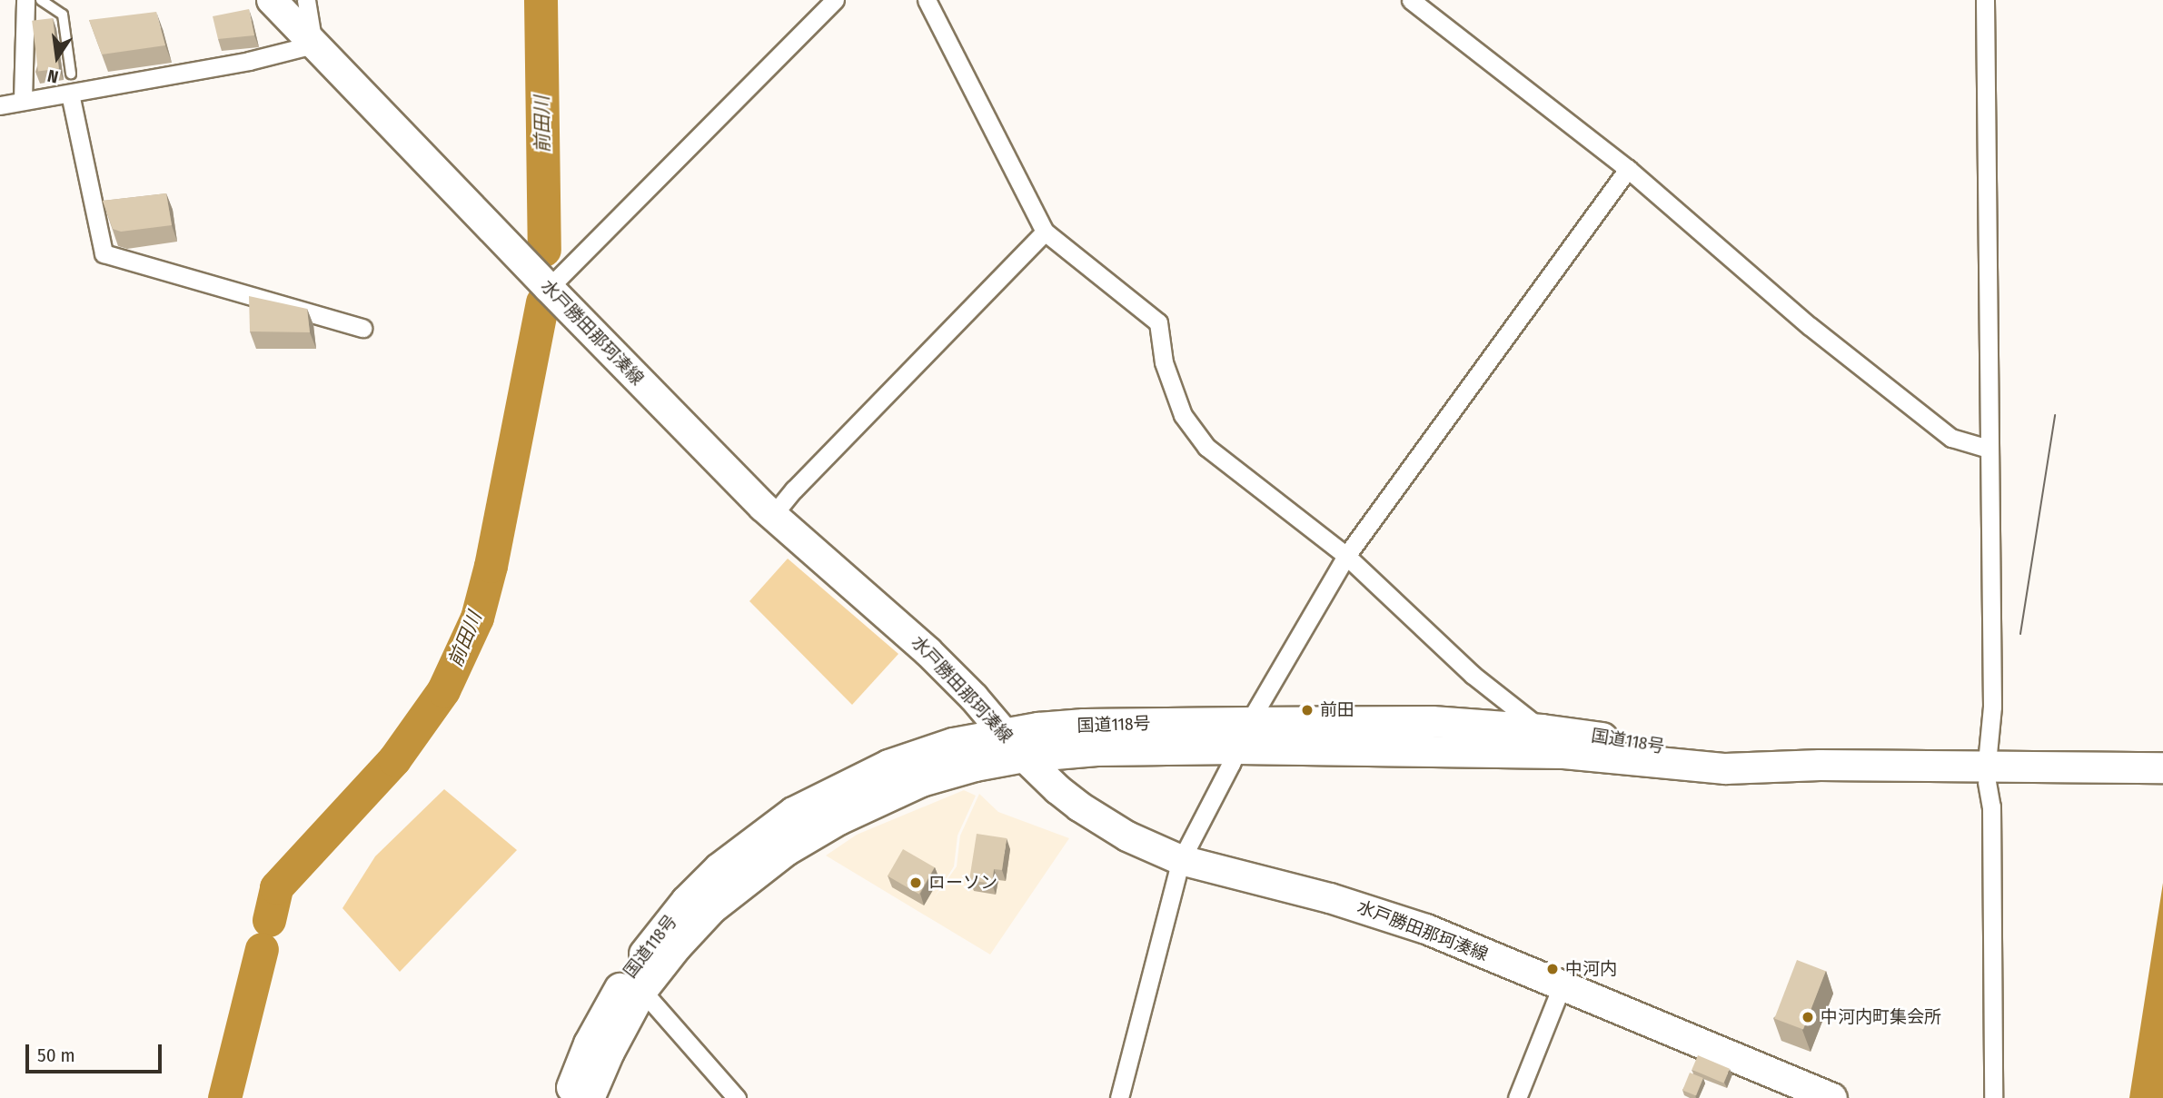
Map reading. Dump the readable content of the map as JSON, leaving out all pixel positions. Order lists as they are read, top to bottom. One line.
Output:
{"streets":{"highway":["国道118号"],"main road":["水戸勝田那珂湊線"]},"crossings":[["水戸勝田那珂湊線","国道118号"]],"water":["前田川"],"places":["前田","ローソン","中河内","中河内町集会所"],"scale_bar":"50 m","north":"bottom"}
